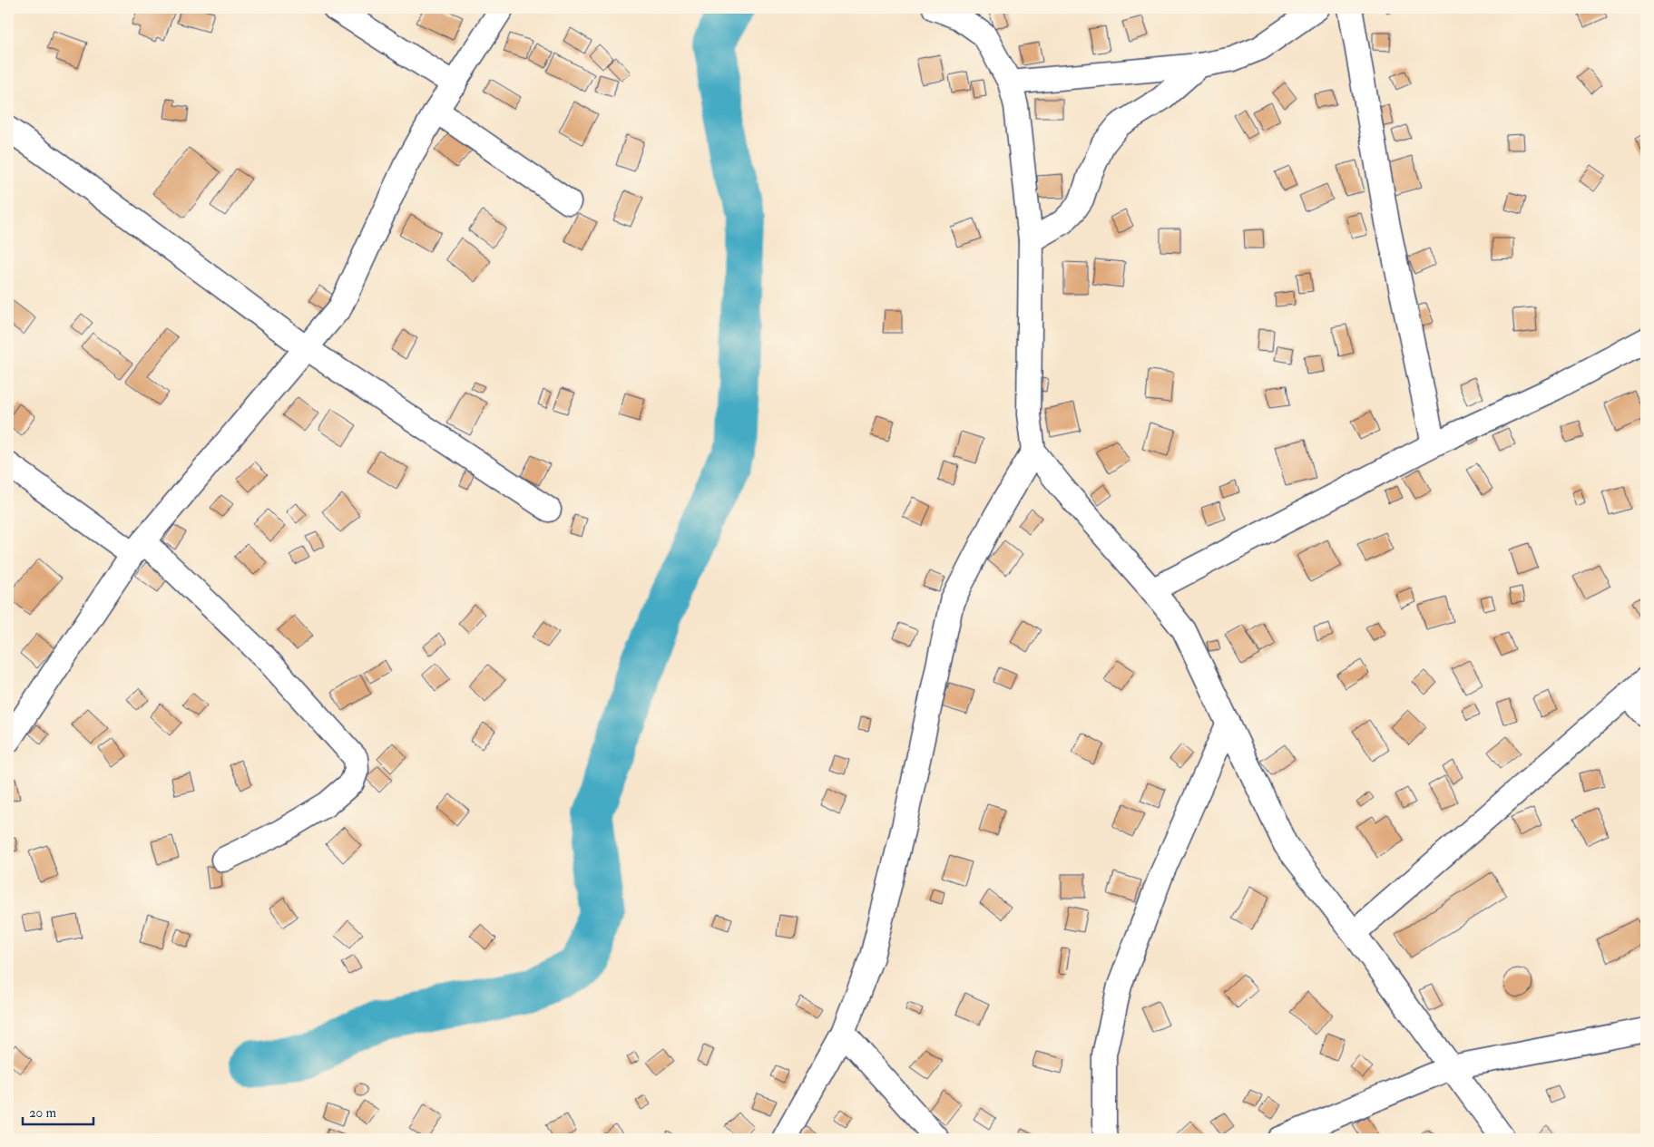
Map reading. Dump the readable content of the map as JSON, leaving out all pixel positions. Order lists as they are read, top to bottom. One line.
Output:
{"scale_bar":"20 m"}
